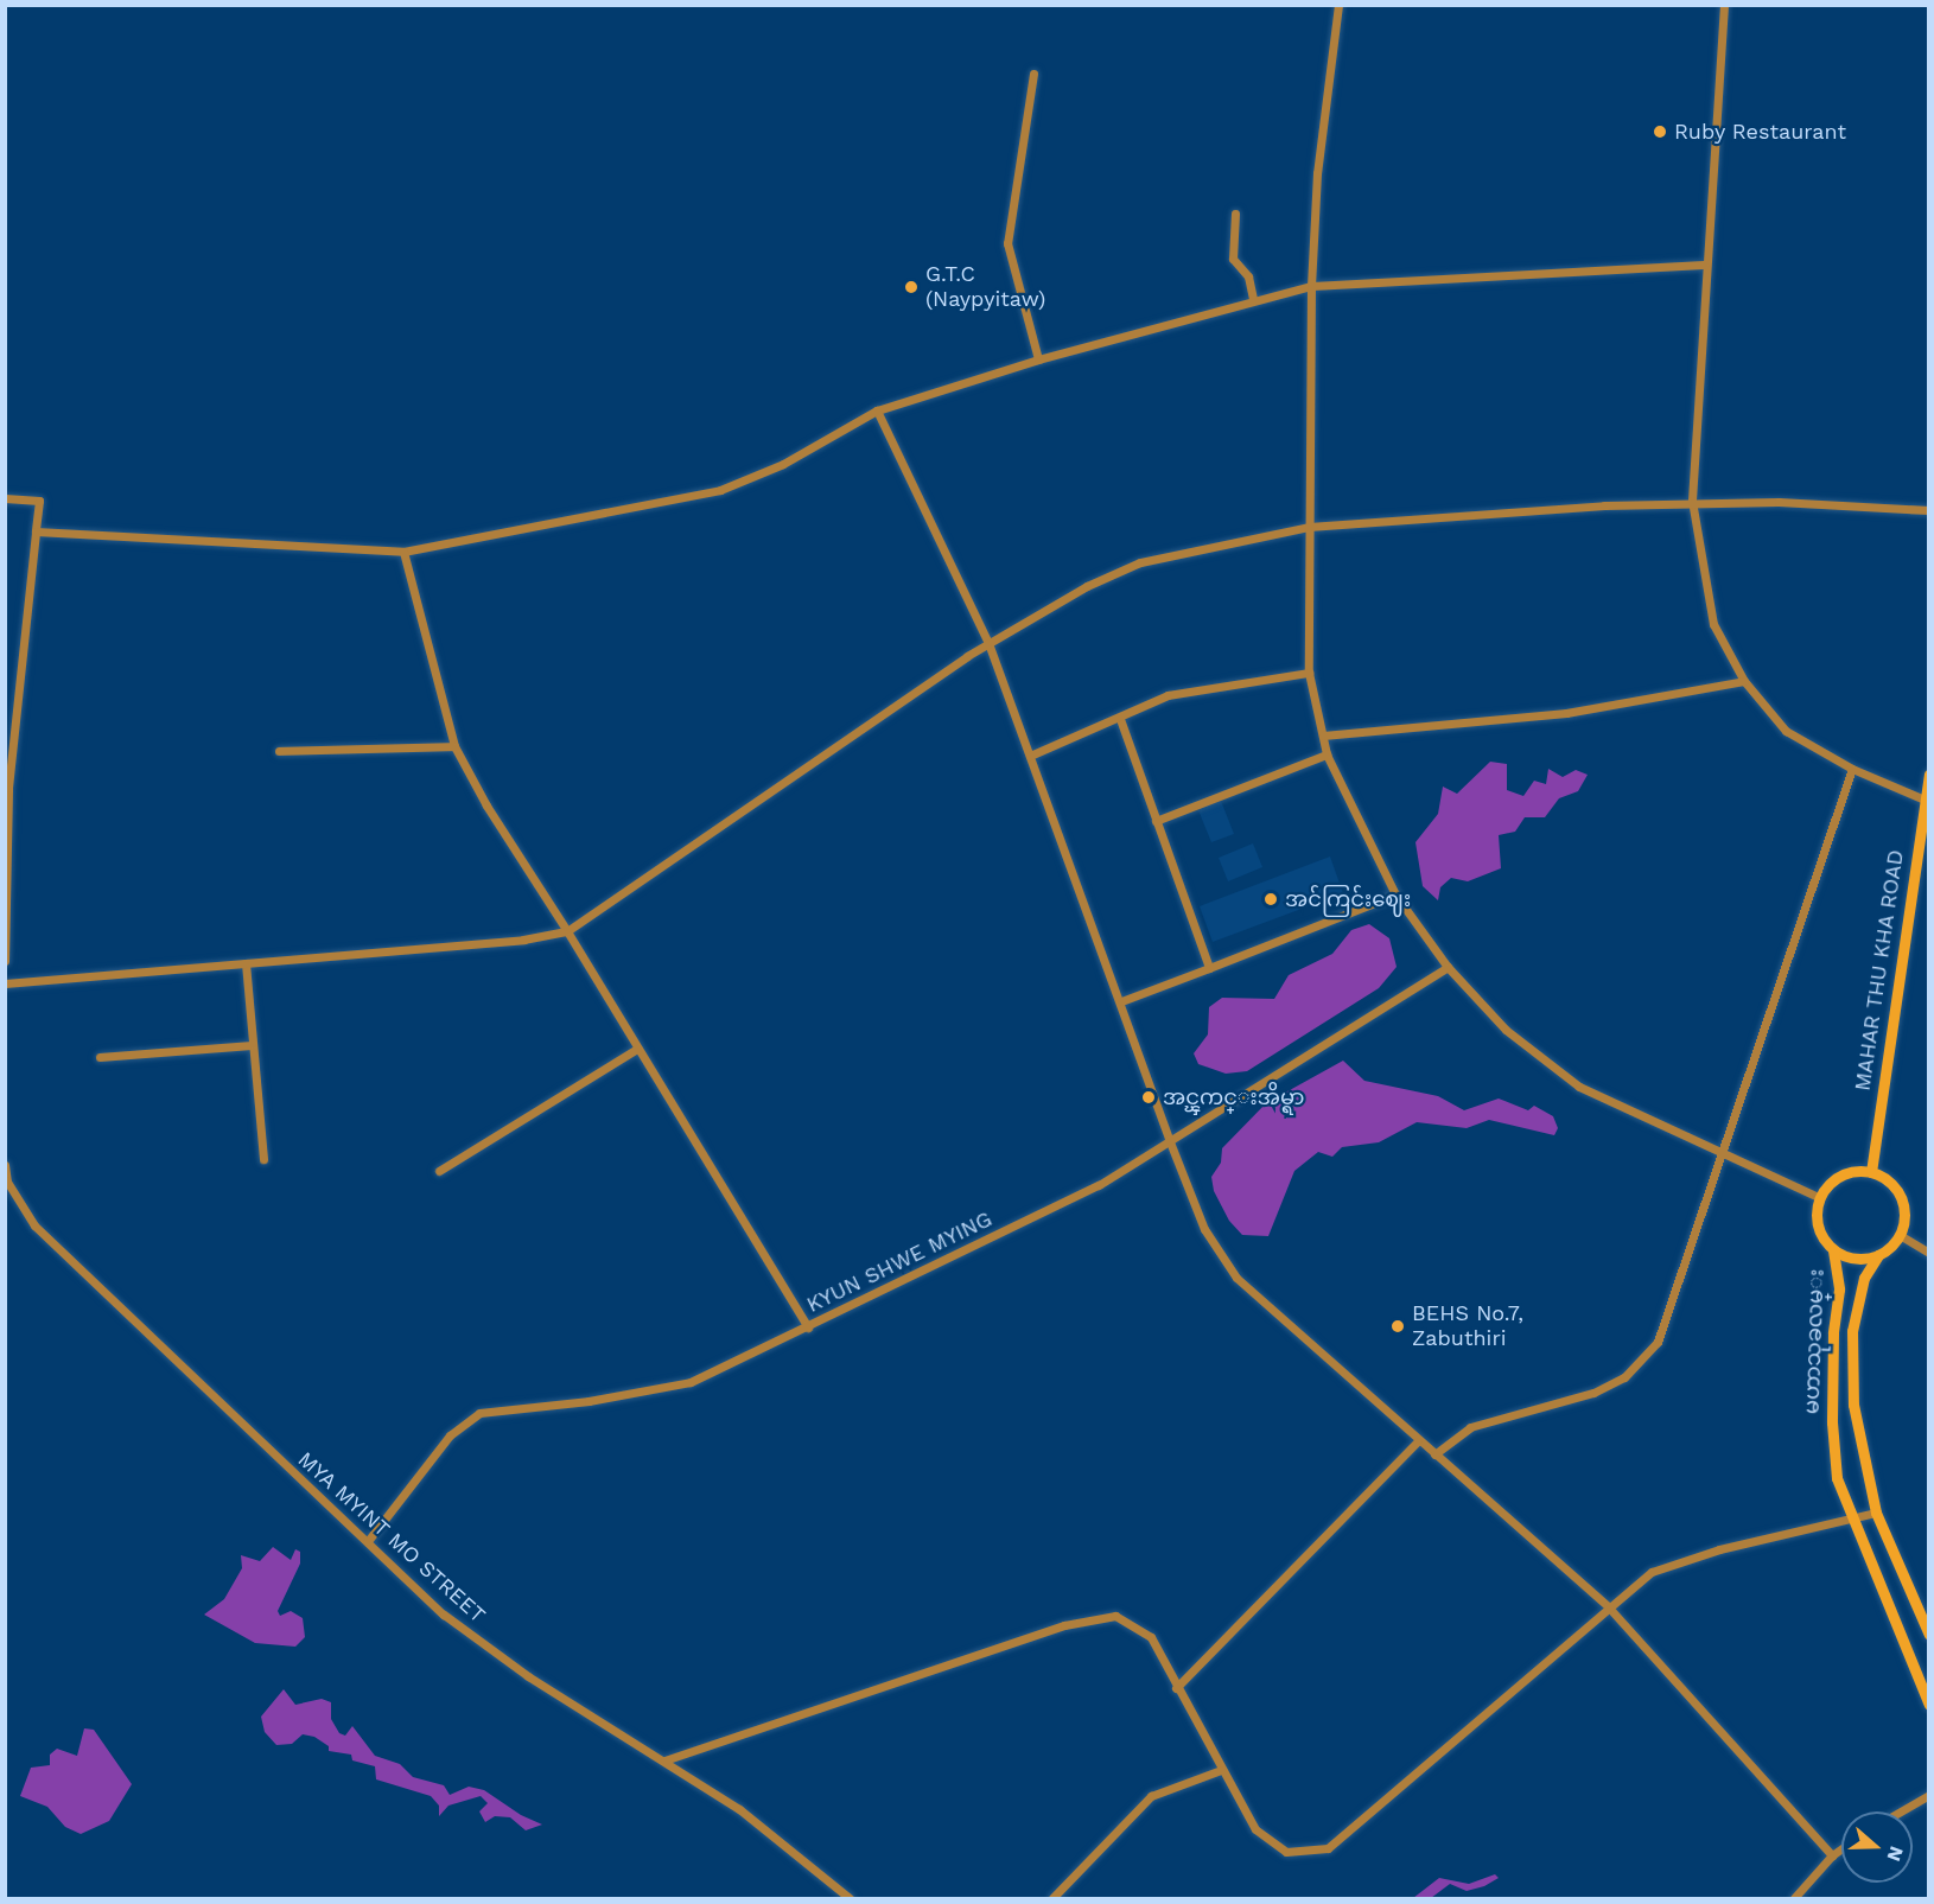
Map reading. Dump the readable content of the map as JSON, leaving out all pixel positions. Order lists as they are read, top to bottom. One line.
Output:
{"streets":{"main road":["MAHAR THU KHA ROAD","မဟာသုခလမ္း"],"street":["KYUN SHWE MYING","MYA MYINT MO STREET"]},"crossings":[["MAHAR THU KHA ROAD","မဟာသုခလမ္း"],["KYUN SHWE MYING","MYA MYINT MO STREET"]],"places":["Ruby Restaurant","G.T.C (Naypyitaw)","အင်ကြင်းဈေး","အင္ၾကင္းအိမ္ရာ","BEHS No.7, Zabuthiri"],"north":"right"}
